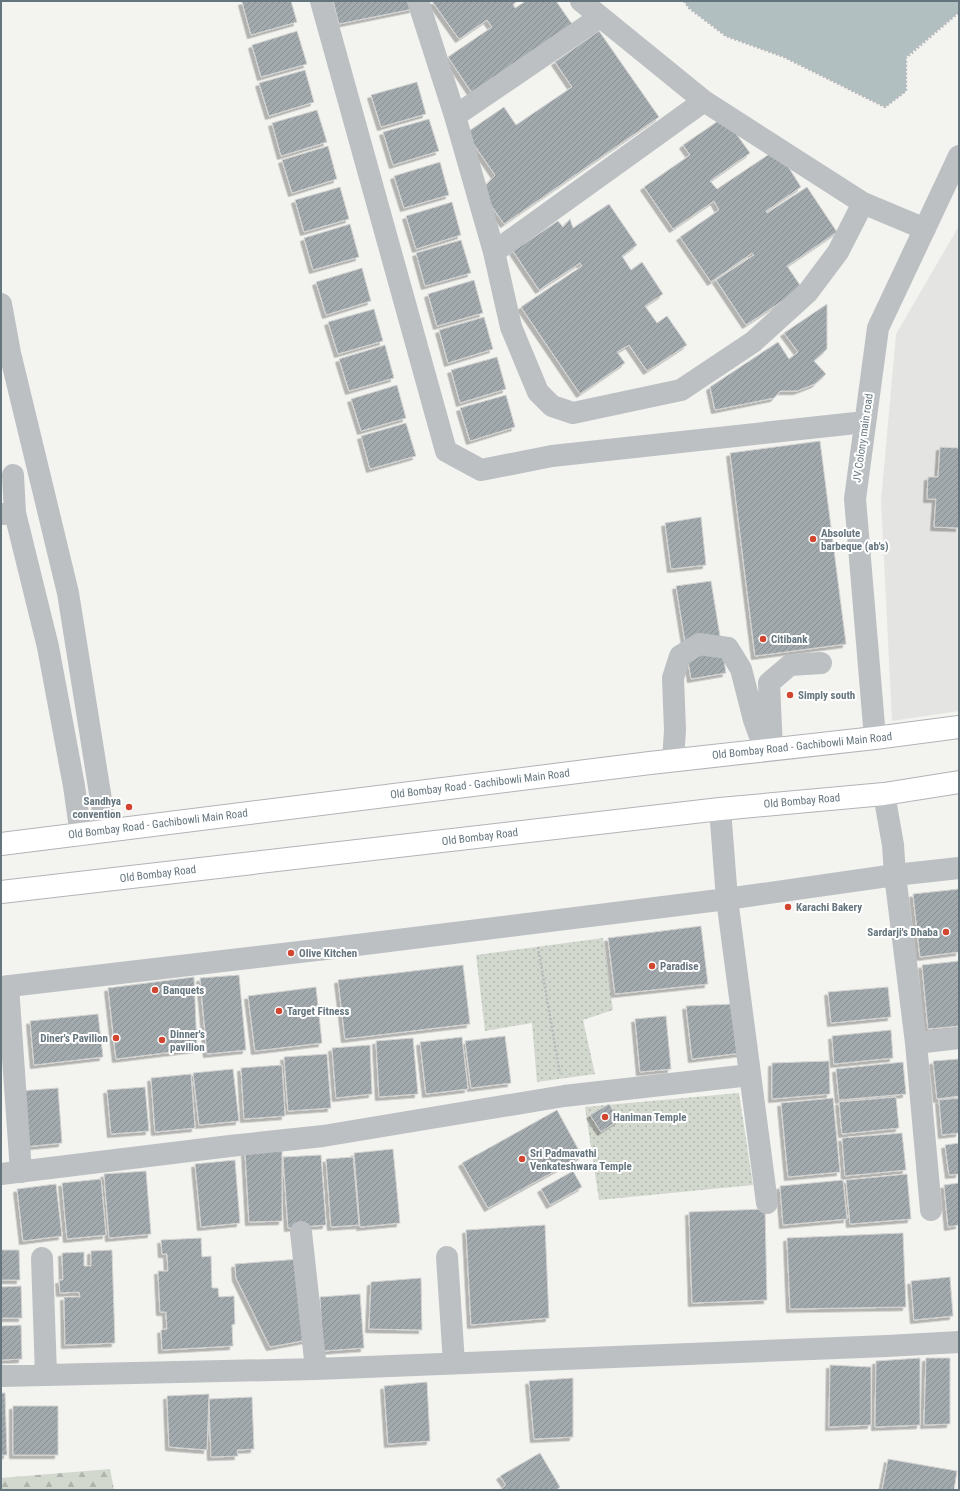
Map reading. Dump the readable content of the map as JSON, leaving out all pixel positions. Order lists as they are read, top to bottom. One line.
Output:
{"streets":{"main road":["Old Bombay Road - Gachibowli Main Road","Old Bombay Road"],"street":["JV Colony main road"]},"crossings":[["JV Colony main road","Old Bombay Road - Gachibowli Main Road"]],"places":["Absolute barbeque (ab's)","Citibank","Simply south","Sandhya convention","Karachi Bakery","Sardarji's Dhaba","Olive Kitchen","Paradise","Banquets","Target Fitness","Diner's Pavilion","Dinner's pavilion","Haniman Temple","Sri Padmavathi Venkateshwara Temple"]}
